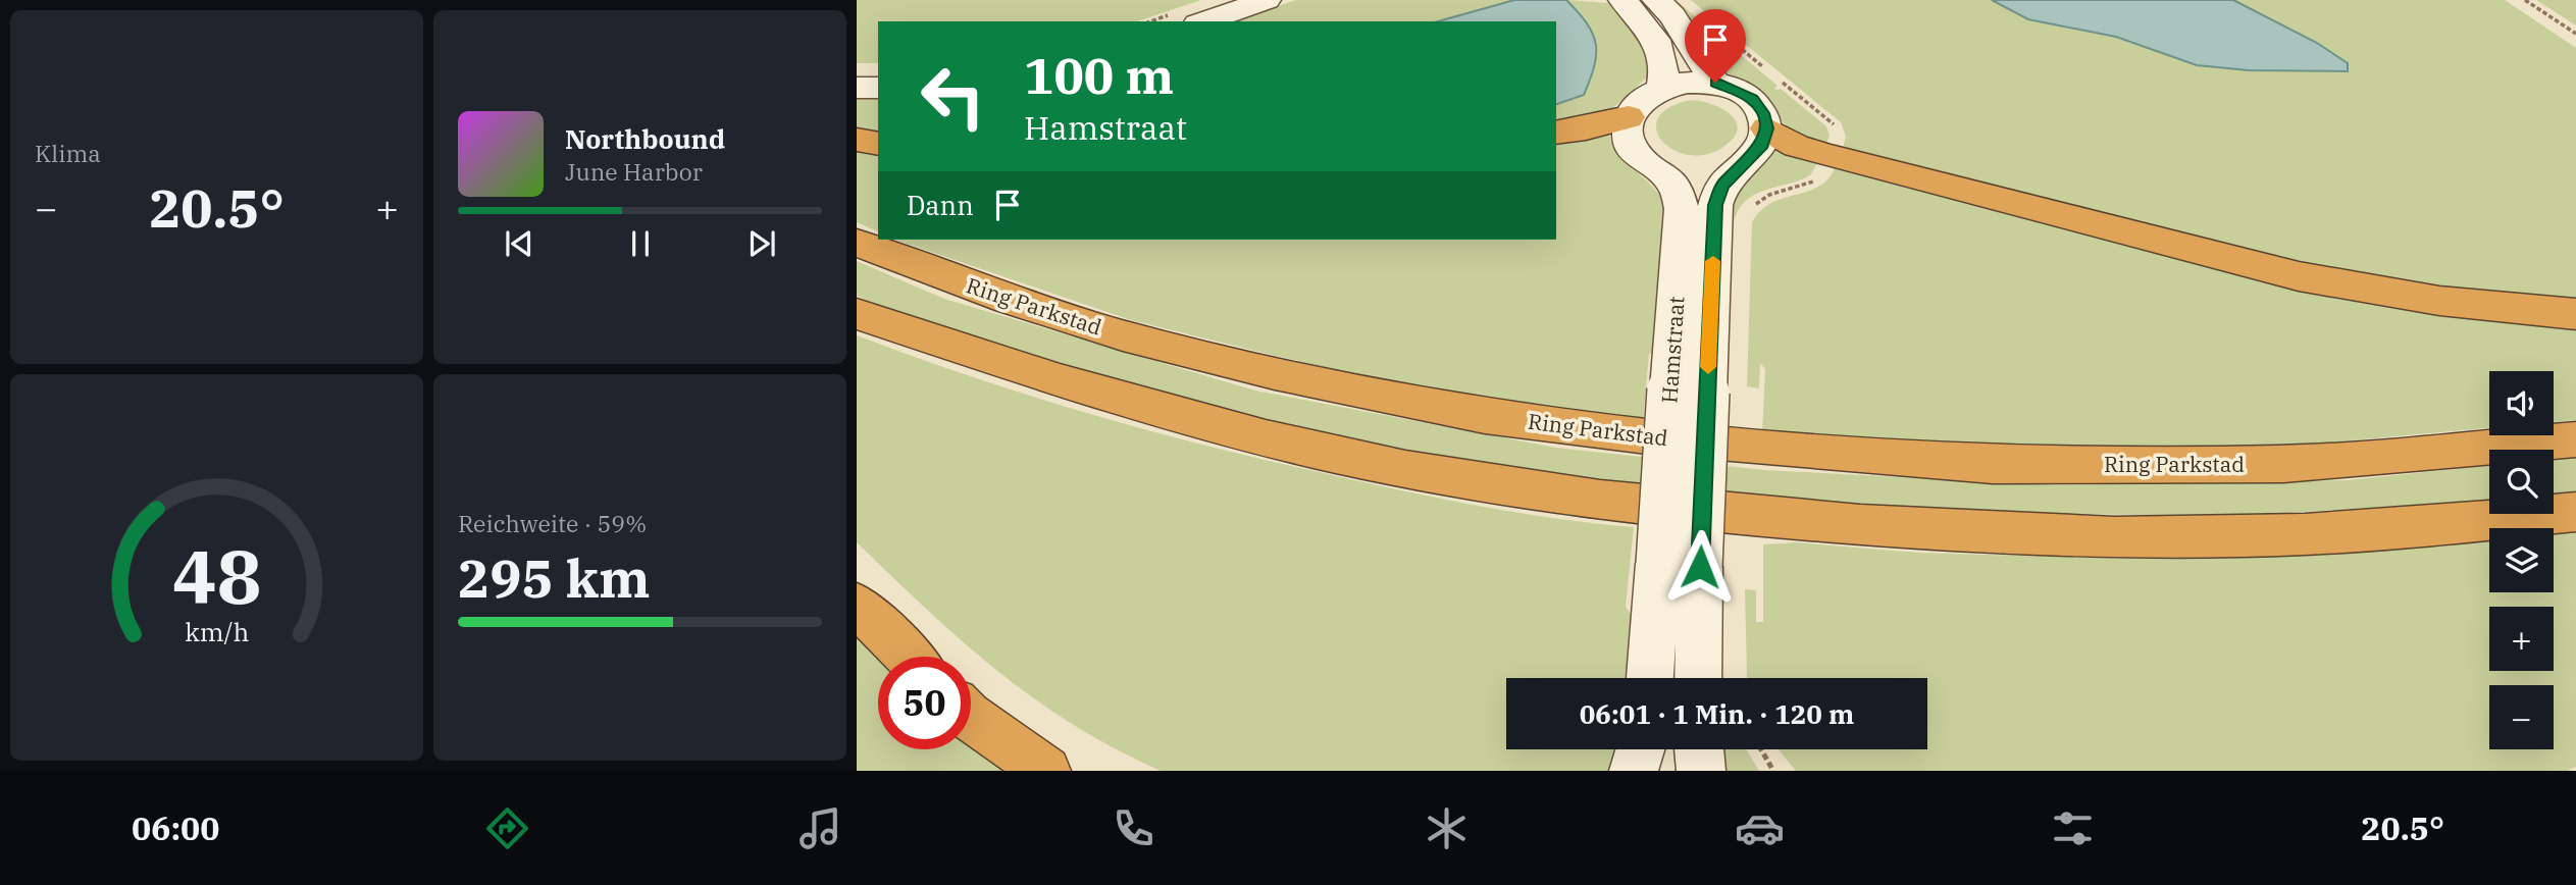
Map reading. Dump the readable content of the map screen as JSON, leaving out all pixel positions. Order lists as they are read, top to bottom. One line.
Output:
{"streets":{"highway":["Ring Parkstad"],"main road":["Hamstraat"]},"page":{"tile":["Klima",["Reichweite · 59%","295 km"]],"turn":["100 m","Hamstraat"],"song":["Northbound","June Harbor"],"then":"Dann","heat":["−","20.5°","+"],"map_buttons":["+","−"],"limit":"50","trip":"06:01 · 1 Min. · 120 m","tabs":["06:00","20.5°"],"gauge":["48","km/h"]}}
